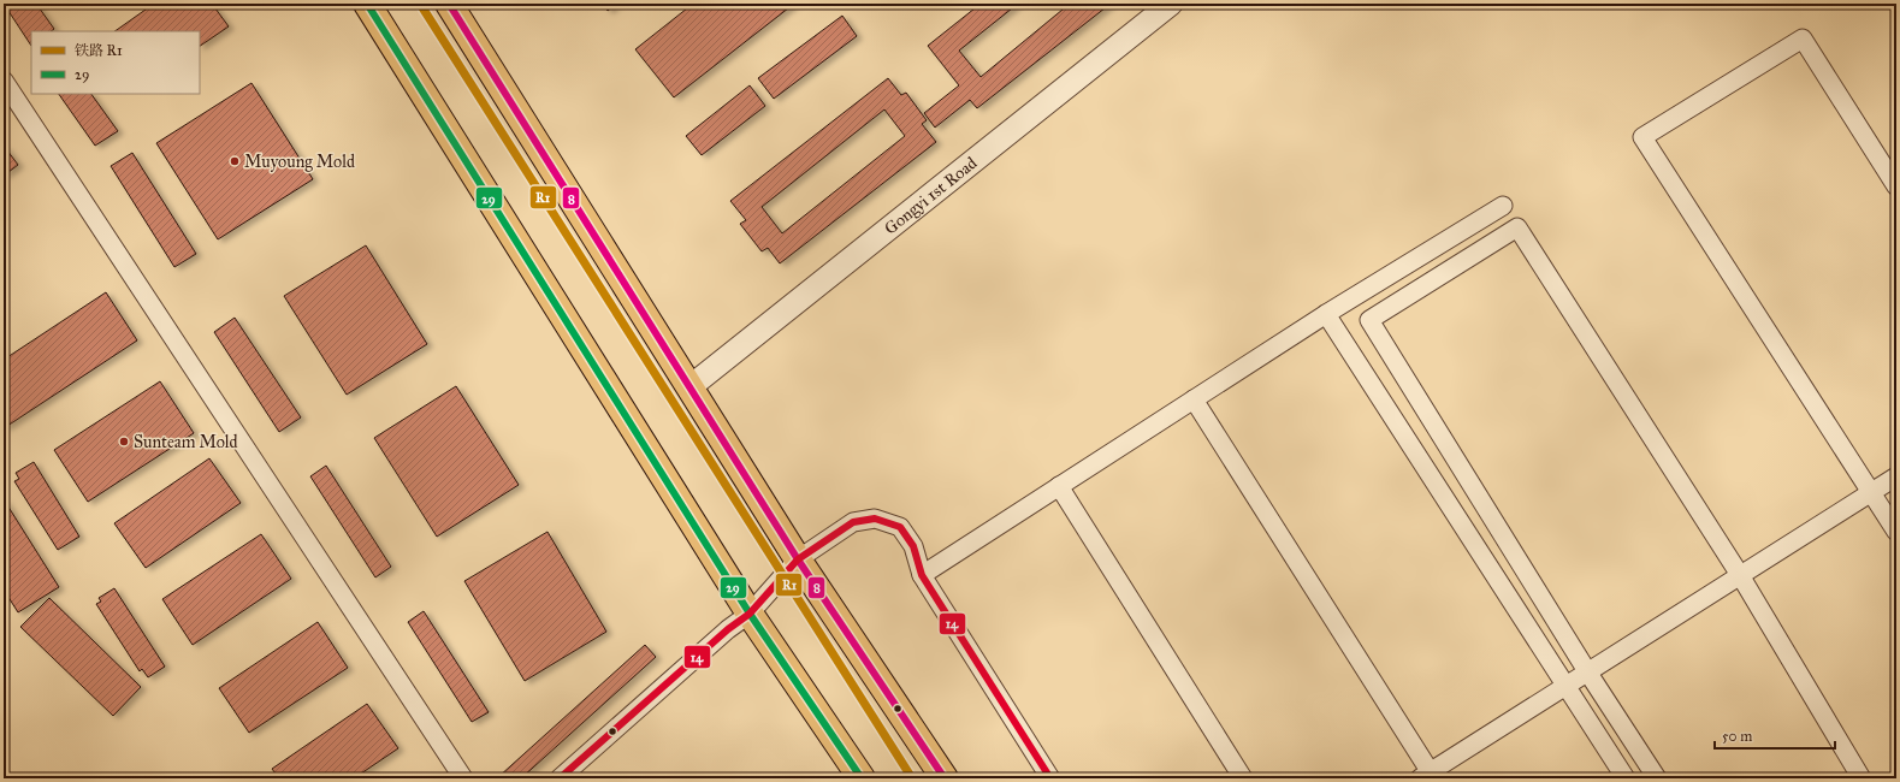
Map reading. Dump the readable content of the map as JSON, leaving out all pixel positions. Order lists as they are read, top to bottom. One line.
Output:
{"streets":{"street":["Gongyi 1st Road"]},"places":["Muyoung Mold","Sunteam Mold"],"lines":["rail line R1","transit line 29","transit line 8","transit line 14"],"legend":["铁路 R1","29"],"scale_bar":"50 m"}
